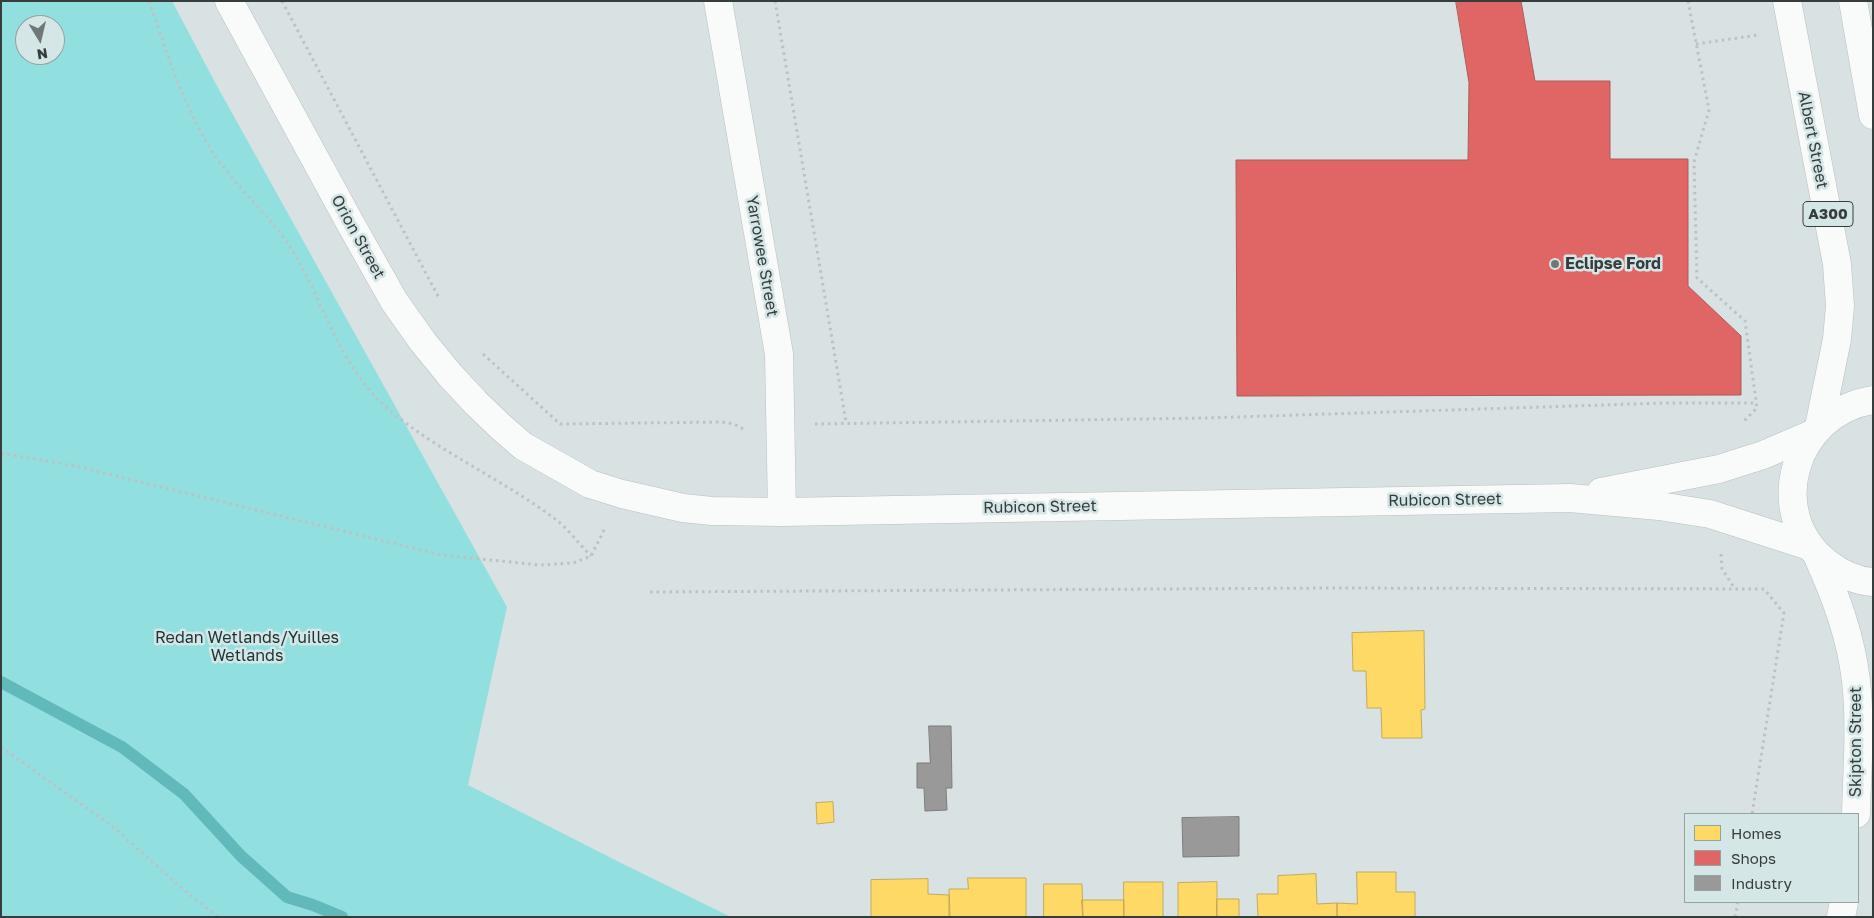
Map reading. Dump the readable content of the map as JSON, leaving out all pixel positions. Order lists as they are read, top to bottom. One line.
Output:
{"streets":{"main road":["Albert Street","A300","Orion Street","Yarrowee Street","Rubicon Street","Skipton Street"]},"crossings":[["Albert Street","A300"],["Albert Street","Rubicon Street"],["A300","Rubicon Street"],["A300","Skipton Street"],["Orion Street","Rubicon Street"],["Yarrowee Street","Rubicon Street"],["Rubicon Street","Skipton Street"]],"parks":["Redan Wetlands/Yuilles Wetlands"],"places":["Eclipse Ford"],"legend":["Homes","Shops","Industry"],"north":"bottom"}
